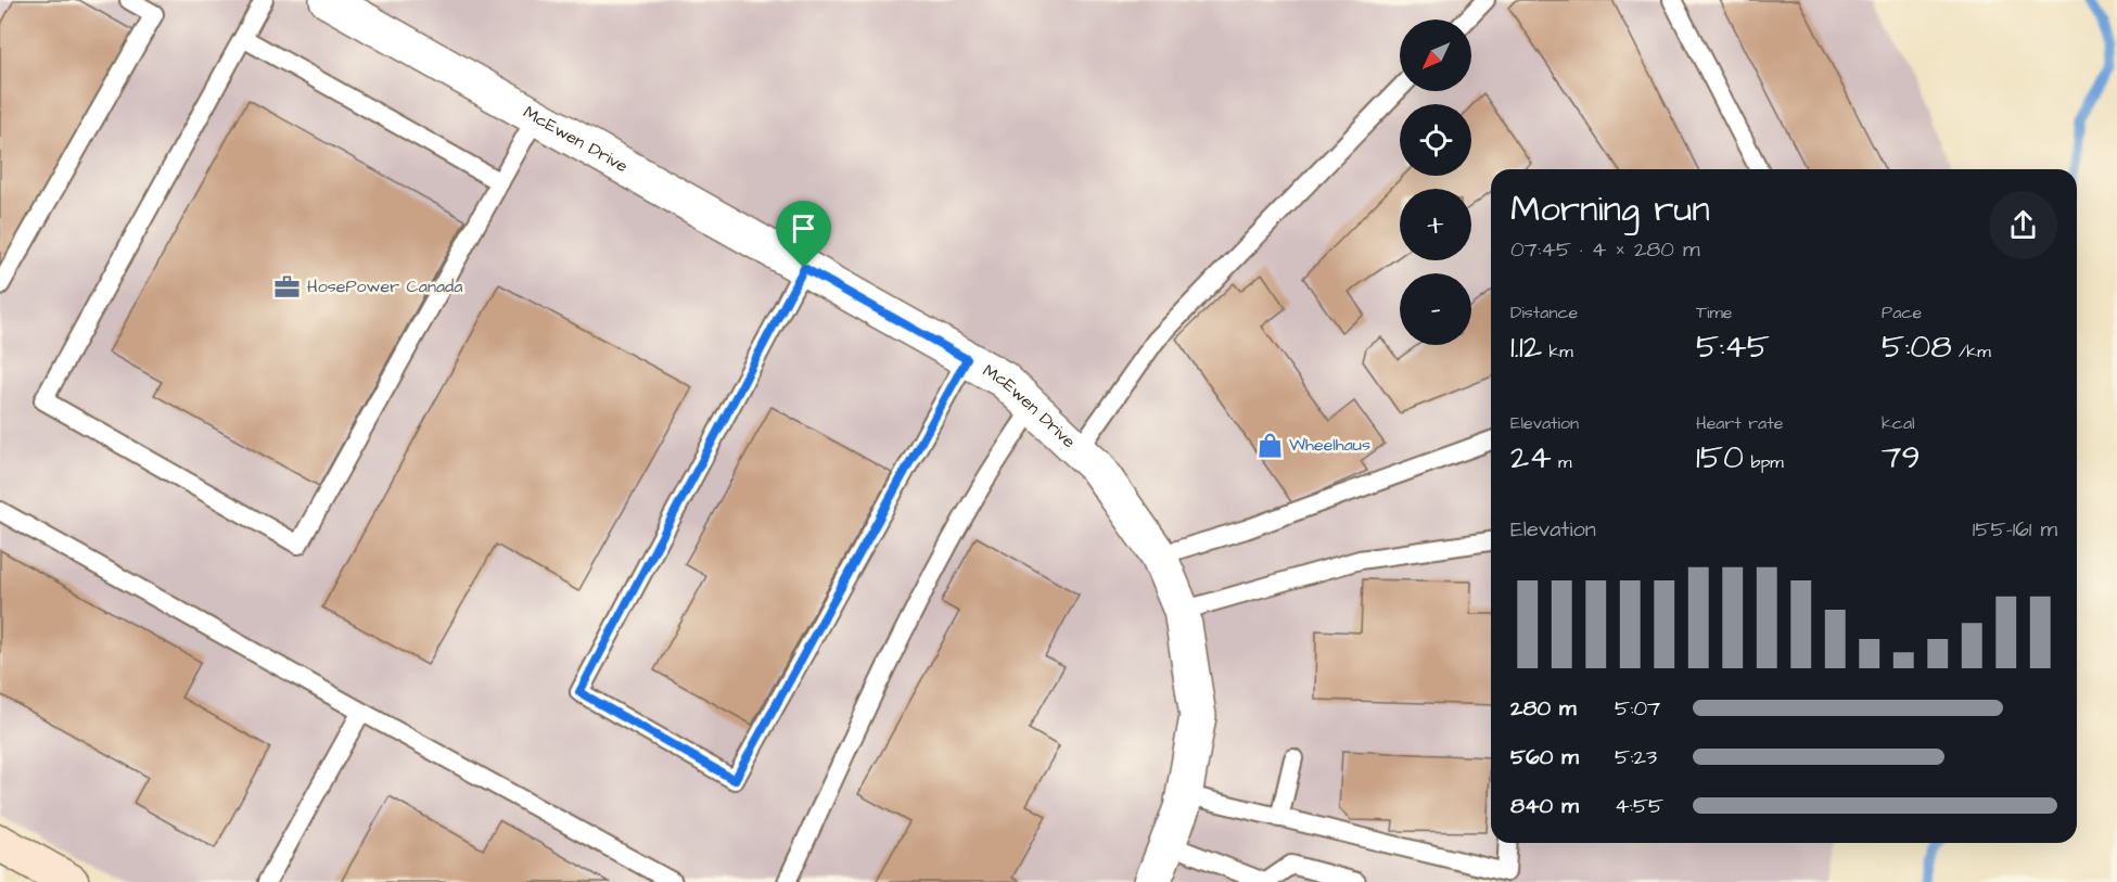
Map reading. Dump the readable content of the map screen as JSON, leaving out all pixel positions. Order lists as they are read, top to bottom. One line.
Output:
{"streets":{"street":["McEwen Drive"]},"places":{"office":["HosePower Canada"],"shop":["Wheelhaus"]},"north":"bottom left","page":{"map_buttons":["+","−"],"heading":["Morning run","07:45 · 4 × 280 m"],"stats":[["Distance","1.12 km"],["Time","5:45"],["Pace","5:08 /km"],["Elevation","24 m"],["Heart rate","150 bpm"],["kcal","79"]],"chart":["Elevation","155–161 m"],"list":[{"name":"280 m","note":"5:07"},{"name":"560 m","note":"5:23"},{"name":"840 m","note":"4:55"}]}}
